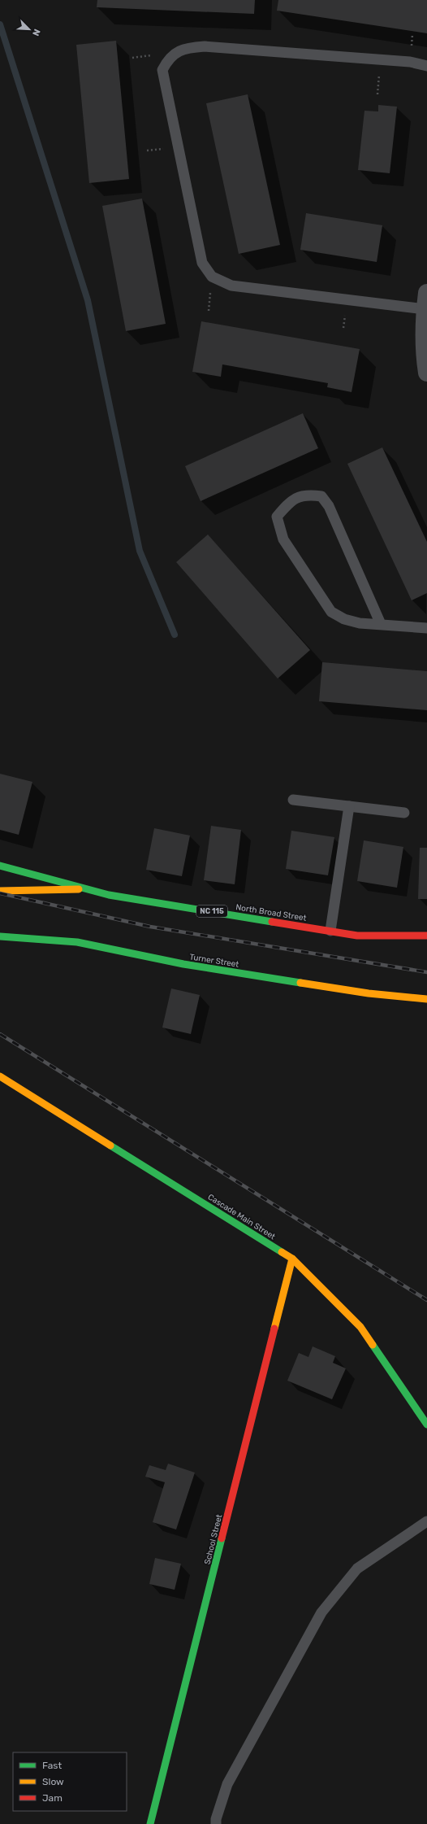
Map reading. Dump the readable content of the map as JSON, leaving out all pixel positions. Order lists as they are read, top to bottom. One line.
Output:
{"streets":{"street":["NC 115","North Broad Street","Turner Street","Cascade Main Street","School Street"]},"crossings":[["Cascade Main Street","School Street"]],"legend":["Fast","Slow","Jam"],"north":"bottom right"}
